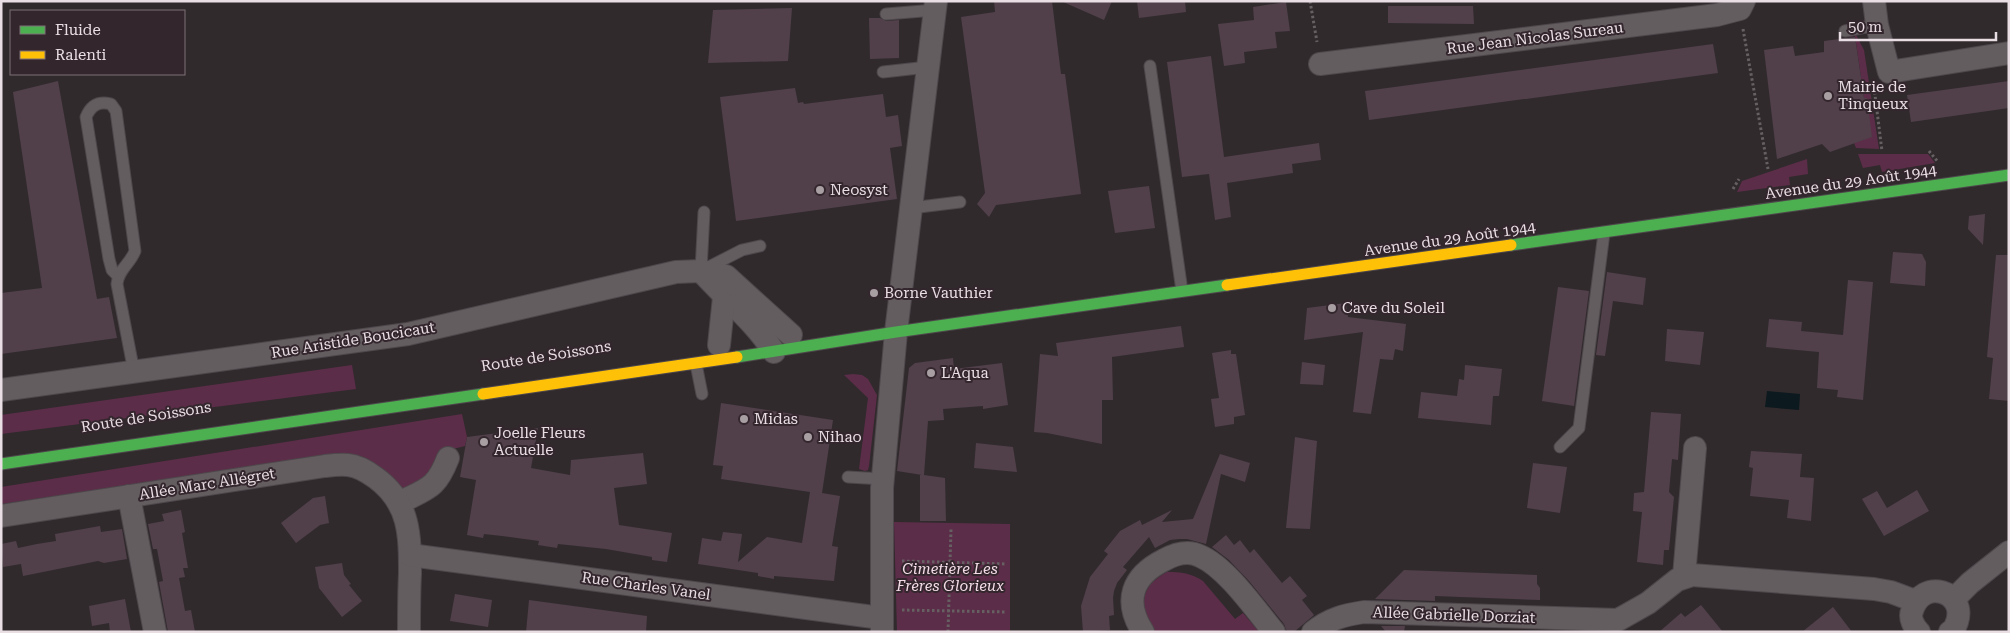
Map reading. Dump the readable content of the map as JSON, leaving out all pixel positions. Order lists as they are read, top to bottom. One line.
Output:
{"streets":{"main road":["Avenue du 29 Août 1944","Route de Soissons"],"street":["Rue Jean Nicolas Sureau","Rue Aristide Boucicaut","Allée Marc Allégret","Rue Charles Vanel","Allée Gabrielle Dorziat"]},"crossings":[["Avenue du 29 Août 1944","Route de Soissons"],["Rue Aristide Boucicaut","Route de Soissons"],["Allée Marc Allégret","Rue Charles Vanel"]],"parks":["Cimetière Les Frères Glorieux"],"places":["Mairie de Tinqueux","Neosyst","Borne Vauthier","Cave du Soleil","L'Aqua","Midas","Nihao","Joelle Fleurs Actuelle"],"legend":["Fluide","Ralenti"],"scale_bar":"50 m"}
